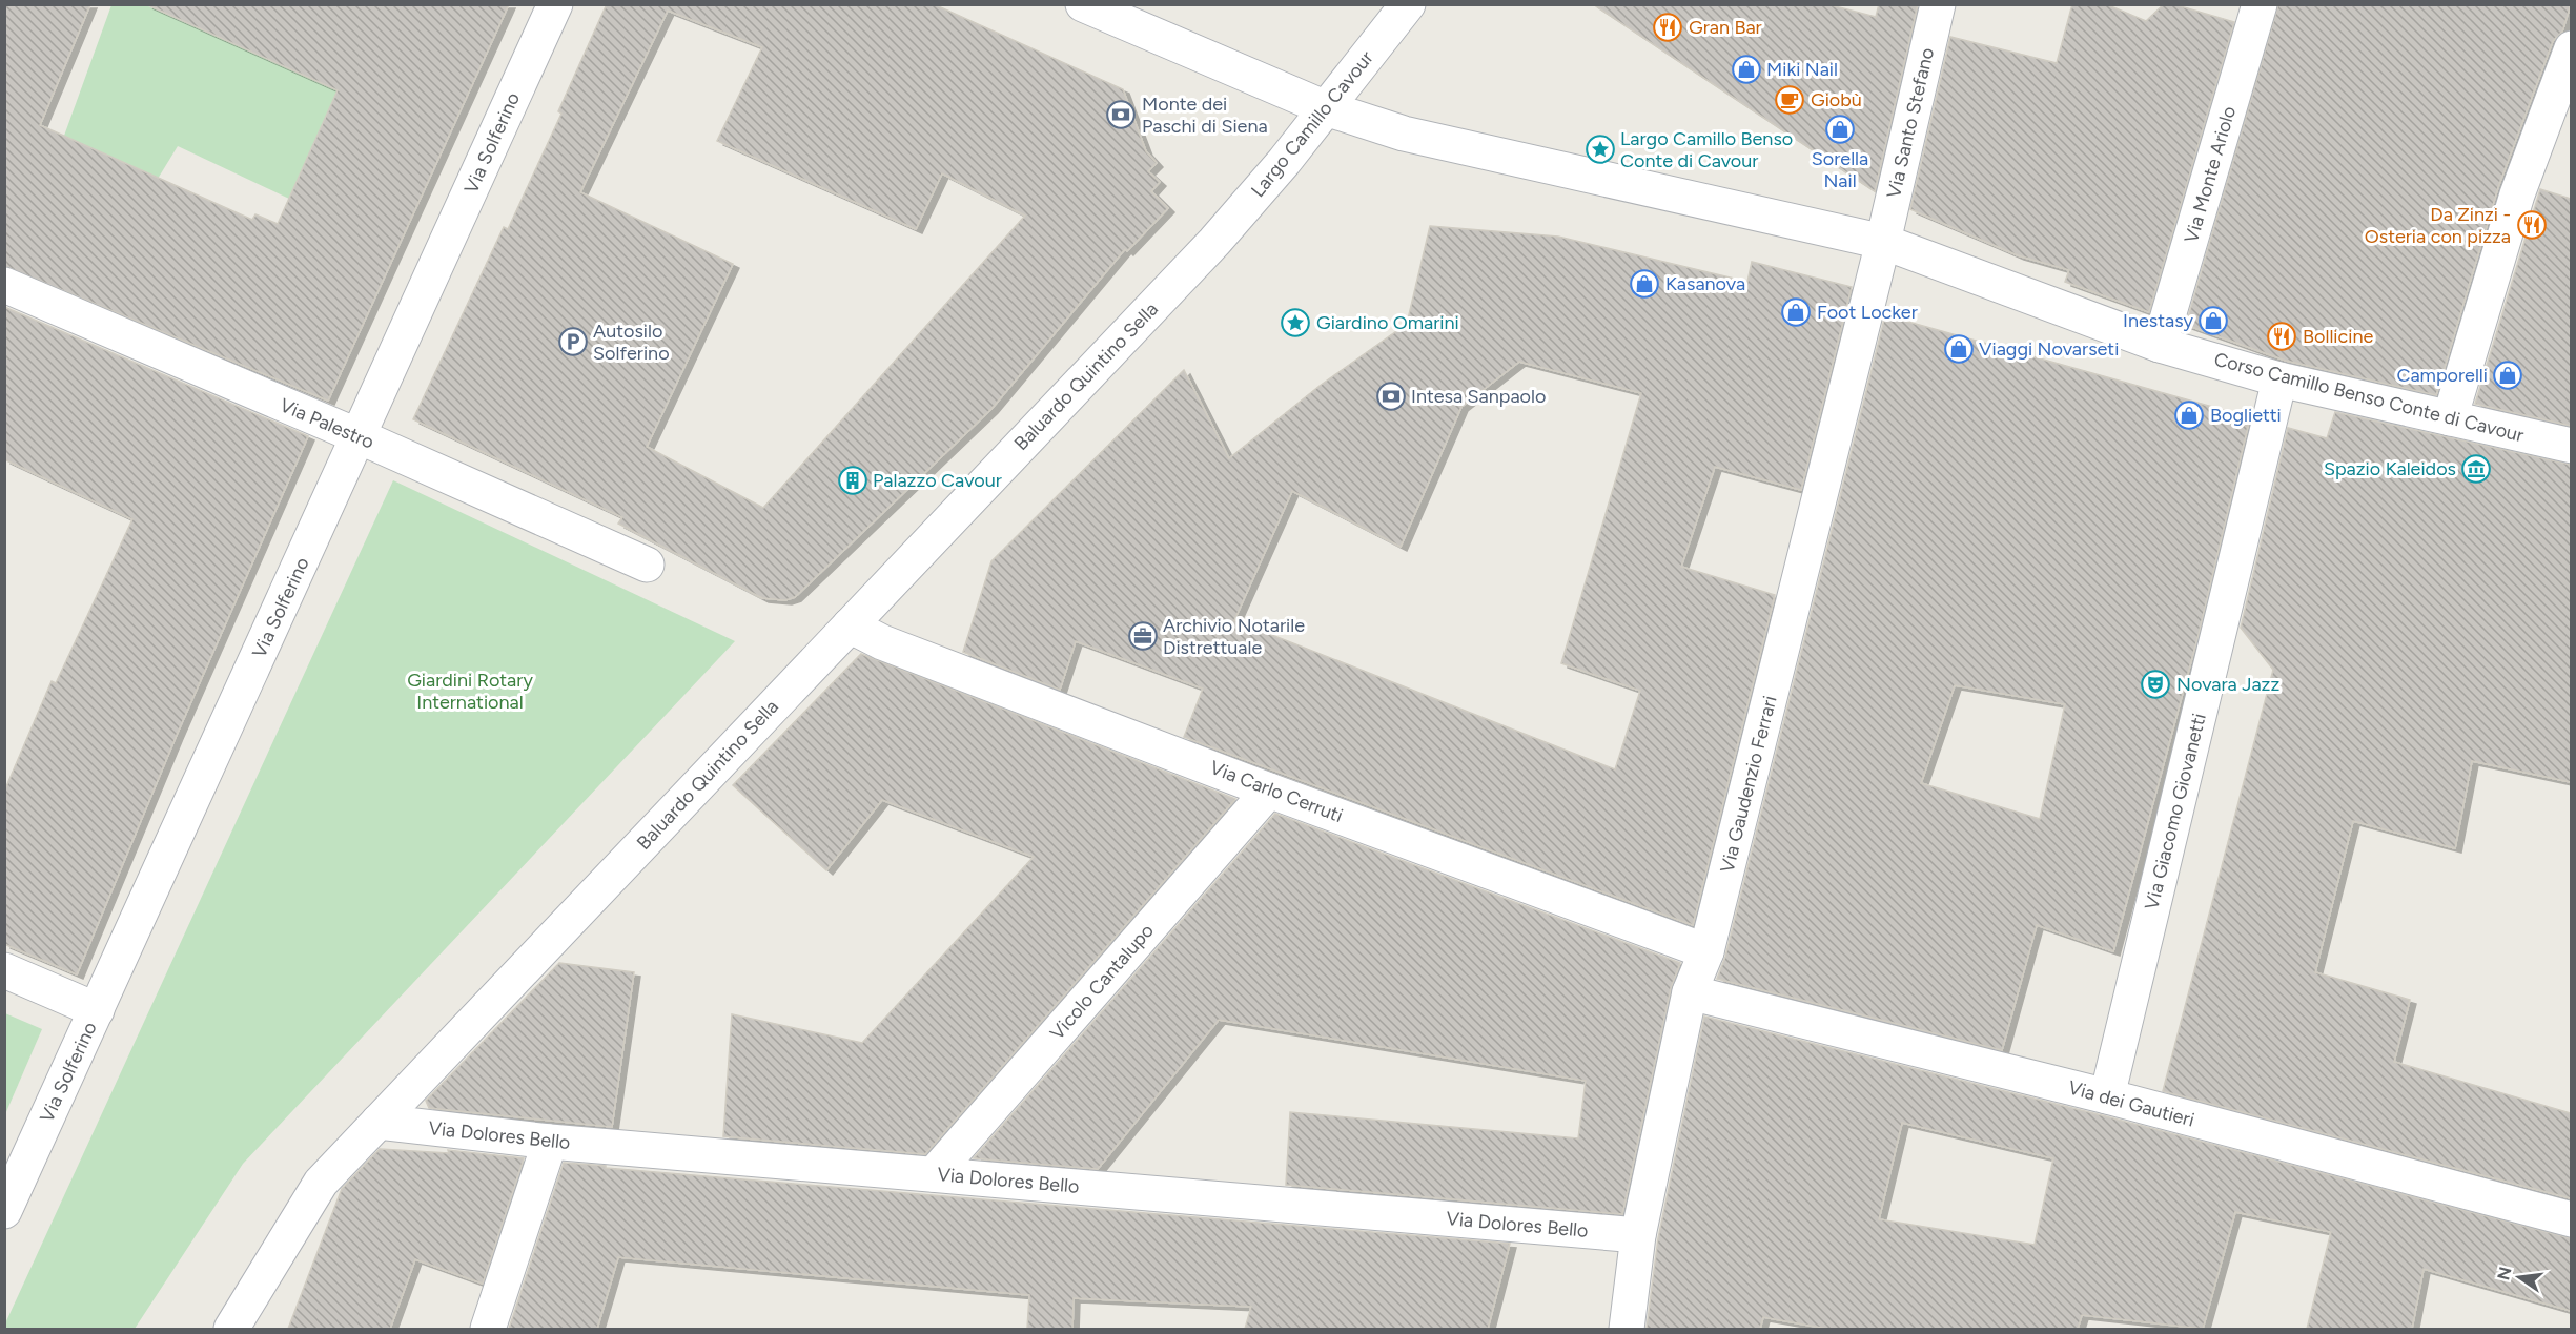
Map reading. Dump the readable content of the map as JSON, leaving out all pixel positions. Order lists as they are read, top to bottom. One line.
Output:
{"streets":{"street":["Via Santo Stefano","Largo Camillo Cavour","Via Solferino","Via Monte Ariolo","Baluardo Quintino Sella","Corso Camillo Benso Conte di Cavour","Via Palestro","Via Gaudenzio Ferrari","Via Carlo Cerruti","Via Giacomo Giovanetti","Vicolo Cantalupo","Via dei Gautieri","Via Dolores Bello"]},"crossings":[["Via Santo Stefano","Corso Camillo Benso Conte di Cavour"],["Via Santo Stefano","Via Gaudenzio Ferrari"],["Largo Camillo Cavour","Baluardo Quintino Sella"],["Largo Camillo Cavour","Corso Camillo Benso Conte di Cavour"],["Via Solferino","Via Palestro"],["Via Monte Ariolo","Corso Camillo Benso Conte di Cavour"],["Baluardo Quintino Sella","Via Carlo Cerruti"],["Baluardo Quintino Sella","Via Dolores Bello"],["Corso Camillo Benso Conte di Cavour","Via Gaudenzio Ferrari"],["Corso Camillo Benso Conte di Cavour","Via Giacomo Giovanetti"],["Via Gaudenzio Ferrari","Via Carlo Cerruti"],["Via Gaudenzio Ferrari","Via dei Gautieri"],["Via Gaudenzio Ferrari","Via Dolores Bello"],["Via Carlo Cerruti","Vicolo Cantalupo"],["Via Giacomo Giovanetti","Via dei Gautieri"],["Vicolo Cantalupo","Via Dolores Bello"]],"parks":["Giardini Rotary International"],"places":{"restaurant":["Gran Bar","Da Zinzi - Osteria con pizza","Bollicine"],"shop":["Miki Nail","Sorella Nail","Kasanova","Foot Locker","Inestasy","Viaggi Novarseti","Camporelli","Boglietti"],"cafe":["Giobù"],"bank":["Monte dei Paschi di Siena","Intesa Sanpaolo"],"place":["Largo Camillo Benso Conte di Cavour","Giardino Omarini"],"parking":["Autosilo Solferino"],"museum":["Spazio Kaleidos"],"building":["Palazzo Cavour"],"office":["Archivio Notarile Distrettuale"],"theatre":["Novara Jazz"]},"north":"left"}
